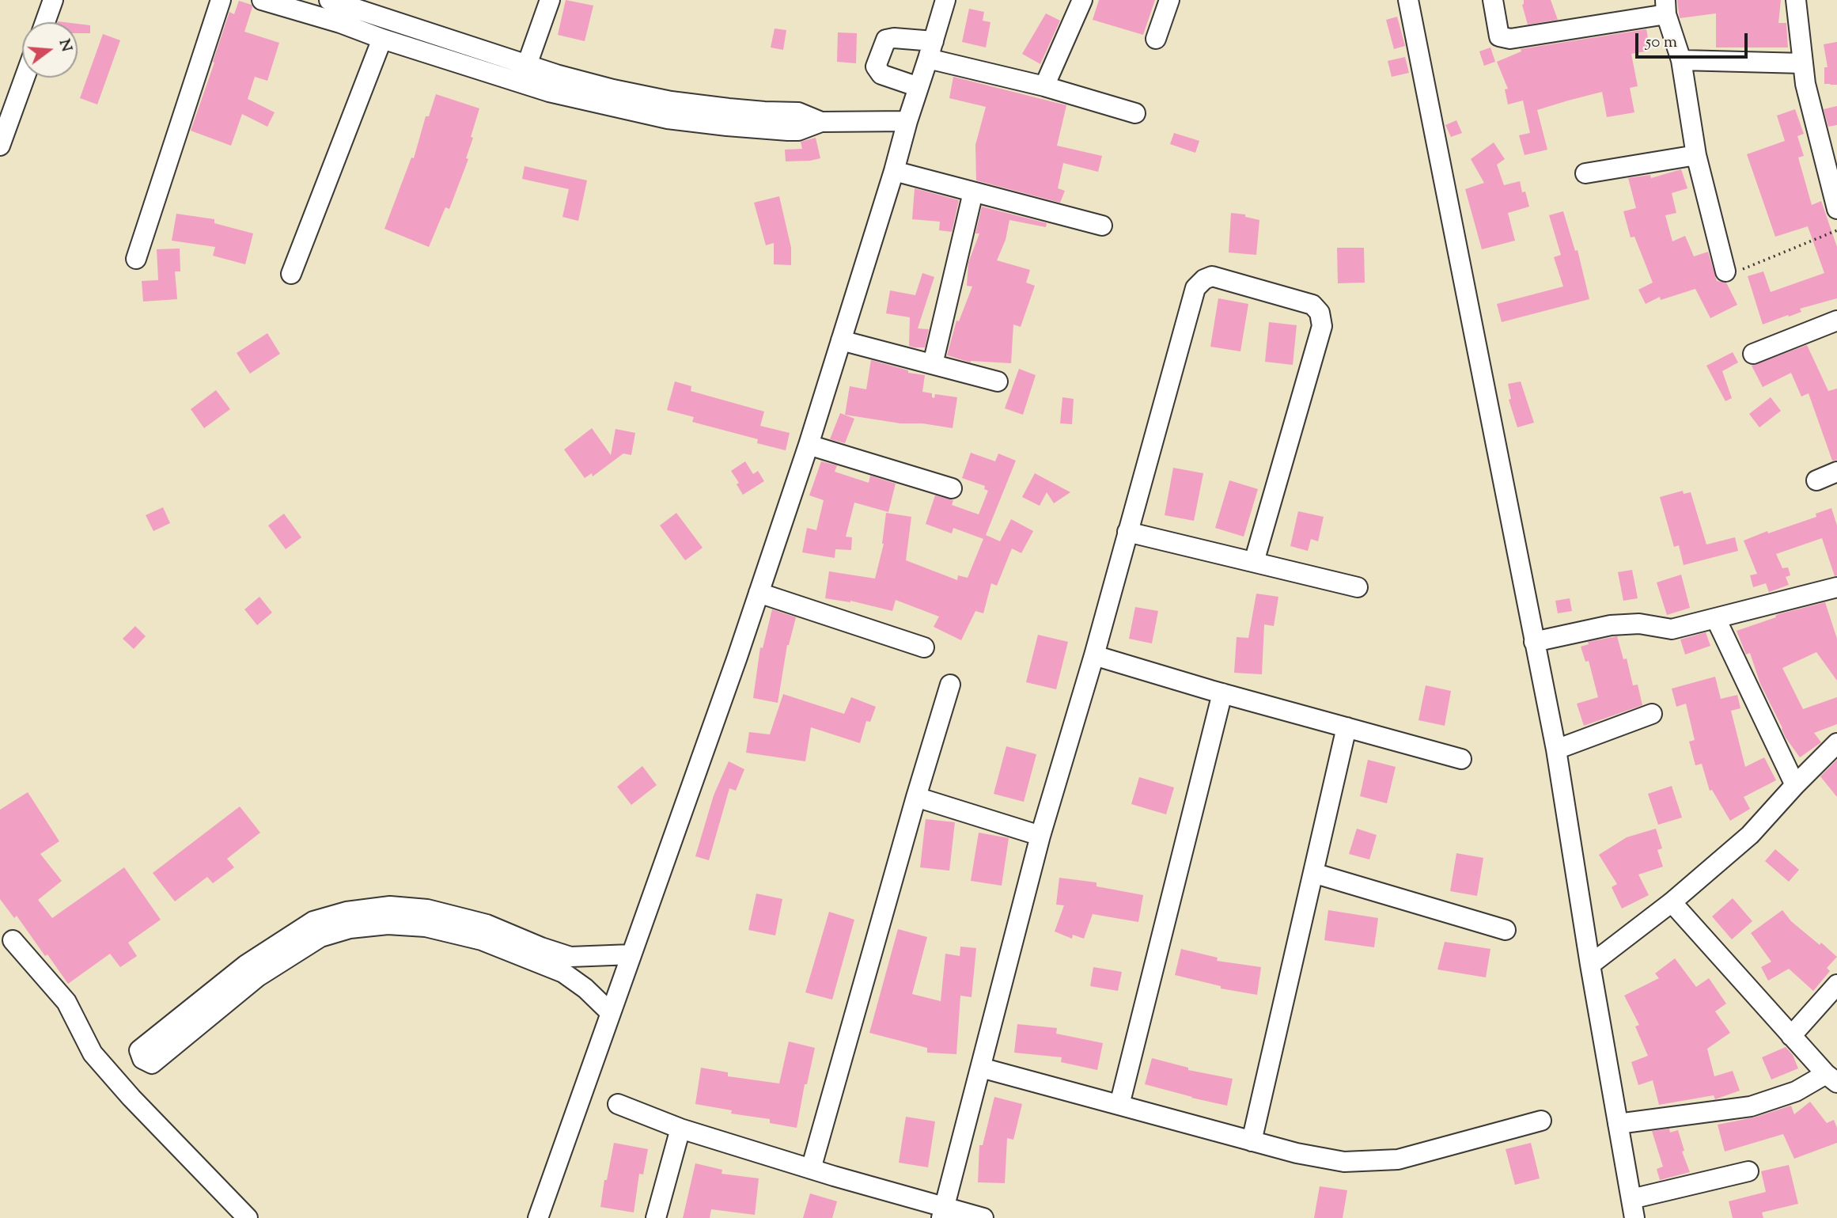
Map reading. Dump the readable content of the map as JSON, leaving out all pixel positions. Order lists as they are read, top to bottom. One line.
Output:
{"scale_bar":"50 m","north":"right"}
